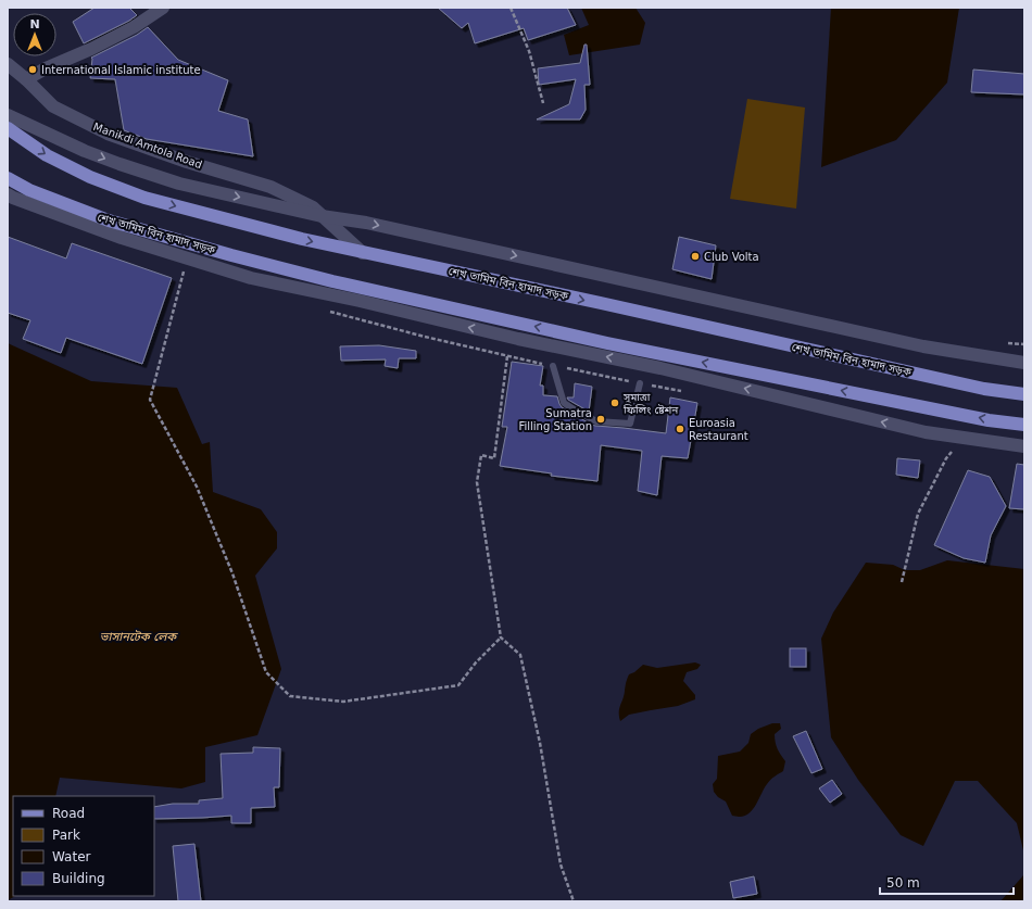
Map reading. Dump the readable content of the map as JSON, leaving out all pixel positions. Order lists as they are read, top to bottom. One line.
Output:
{"streets":{"main road":["Manikdi Amtola Road","শেখ তামিম বিন হামাদ সড়ক"]},"crossings":[["Manikdi Amtola Road","শেখ তামিম বিন হামাদ সড়ক"]],"water":["ভাসানটেক লেক"],"places":["International Islamic institute","Club Volta","সুমাত্রা ফিলিং ষ্টেশন","Sumatra Filling Station","Euroasia Restaurant"],"legend":["Road","Park","Water","Building"],"scale_bar":"50 m","north":"top"}
